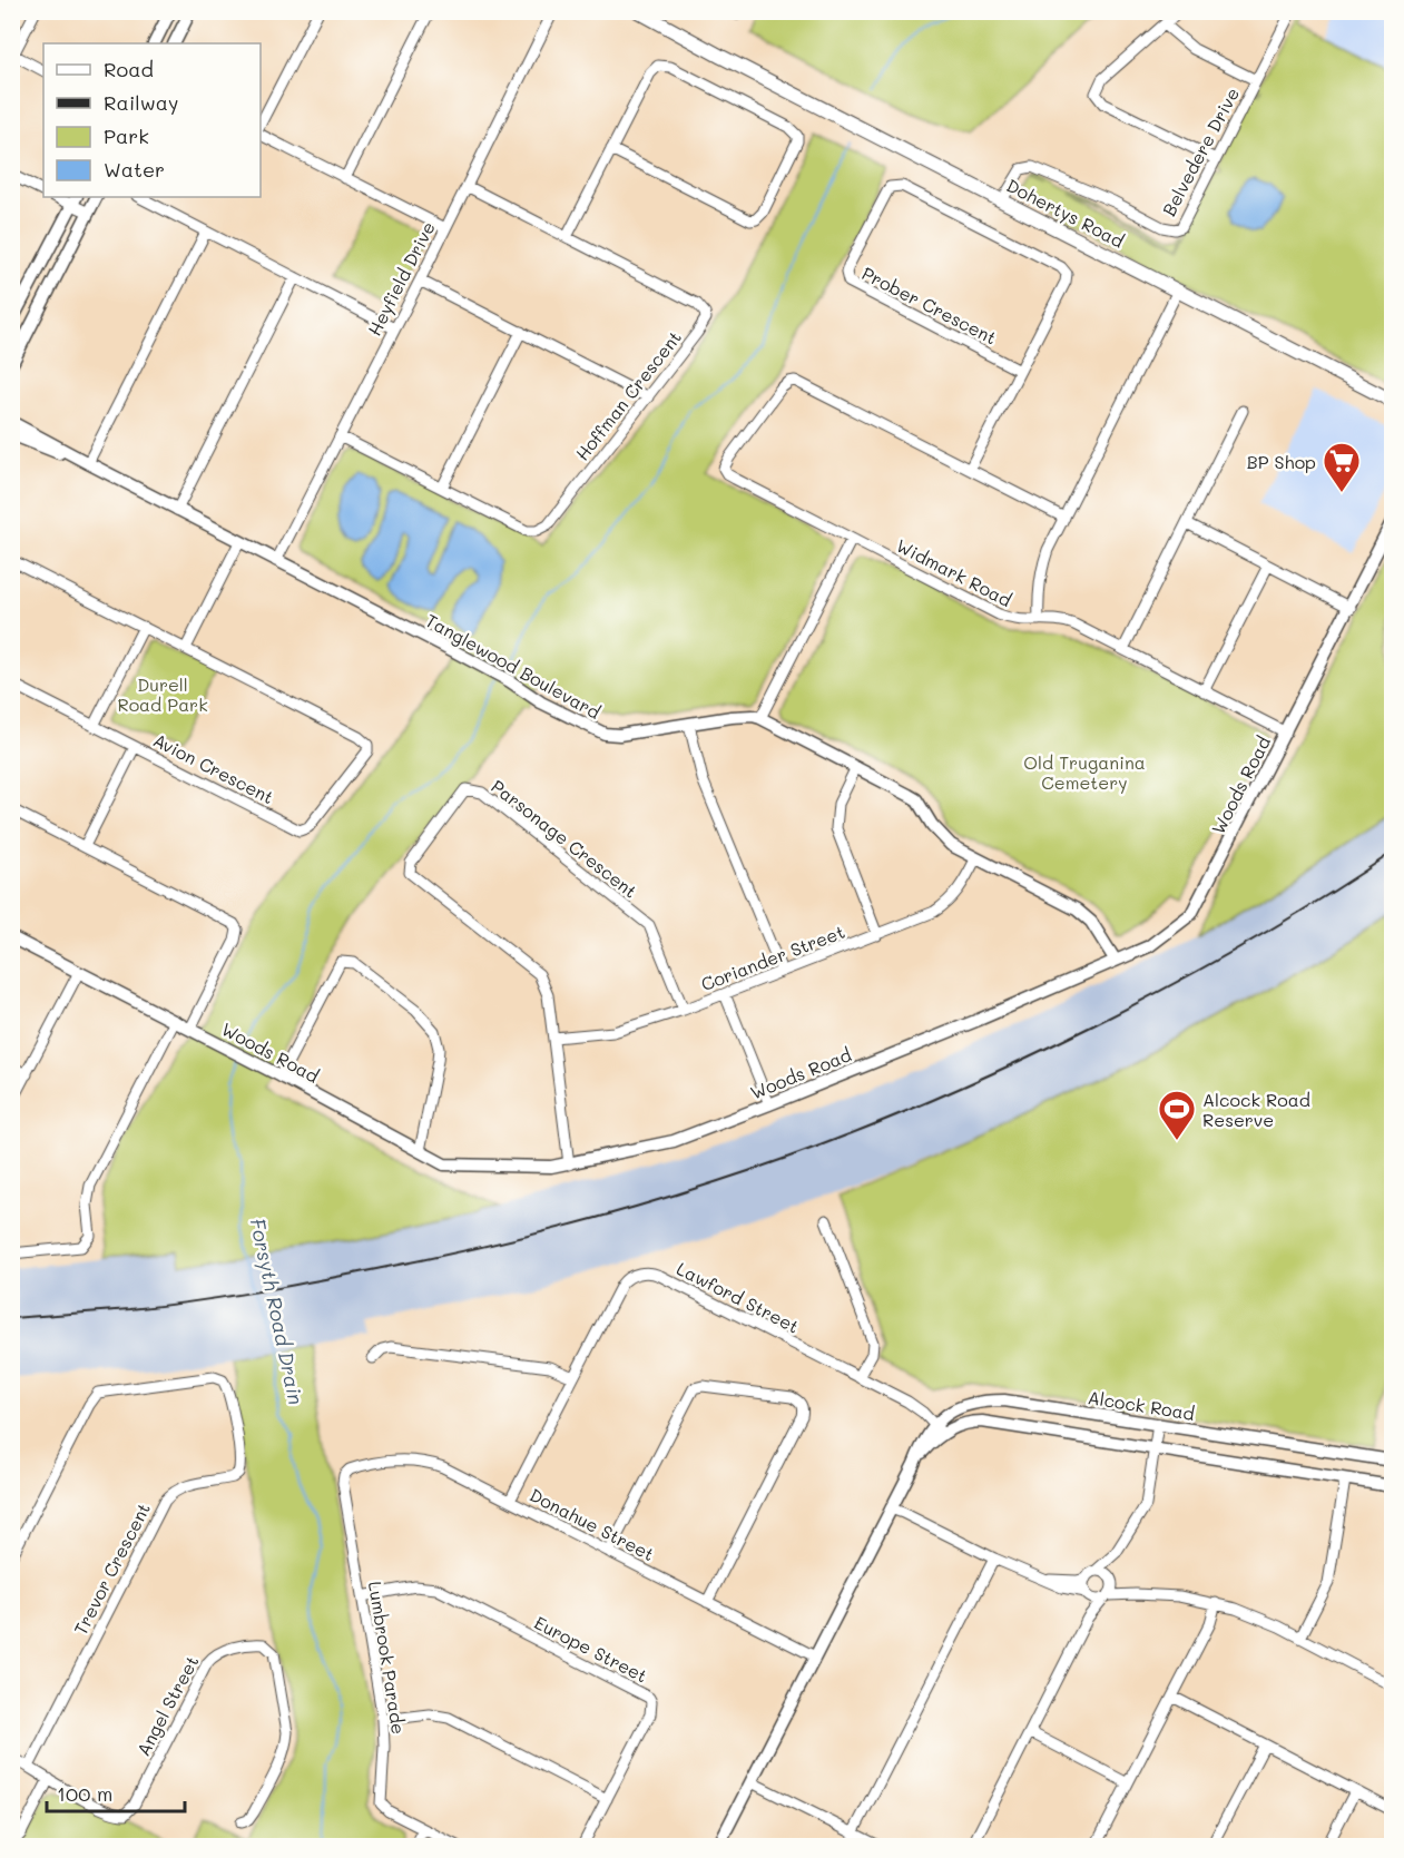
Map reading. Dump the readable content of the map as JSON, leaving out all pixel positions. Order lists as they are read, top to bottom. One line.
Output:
{"streets":{"main road":["Dohertys Road"],"street":["Belvedere Drive","Heyfield Drive","Prober Crescent","Hoffman Crescent","Widmark Road","Tanglewood Boulevard","Avion Crescent","Woods Road","Parsonage Crescent","Coriander Street","Lawford Street","Alcock Road","Donahue Street","Trevor Crescent","Europe Street","Lumbrook Parade","Angel Street"]},"crossings":[["Belvedere Drive","Dohertys Road"],["Heyfield Drive","Hoffman Crescent"],["Heyfield Drive","Tanglewood Boulevard"],["Widmark Road","Woods Road"],["Tanglewood Boulevard","Woods Road"],["Tanglewood Boulevard","Coriander Street"],["Parsonage Crescent","Coriander Street"],["Lawford Street","Alcock Road"],["Lawford Street","Donahue Street"],["Alcock Road","Donahue Street"],["Donahue Street","Lumbrook Parade"],["Europe Street","Lumbrook Parade"]],"water":["Forsyth Road Drain"],"parks":["Durell Road Park","Old Truganina Cemetery"],"places":{"supermarket":["BP Shop"],"sports":["Alcock Road Reserve"]},"legend":["Road","Railway","Park","Water"],"scale_bar":"100 m"}
